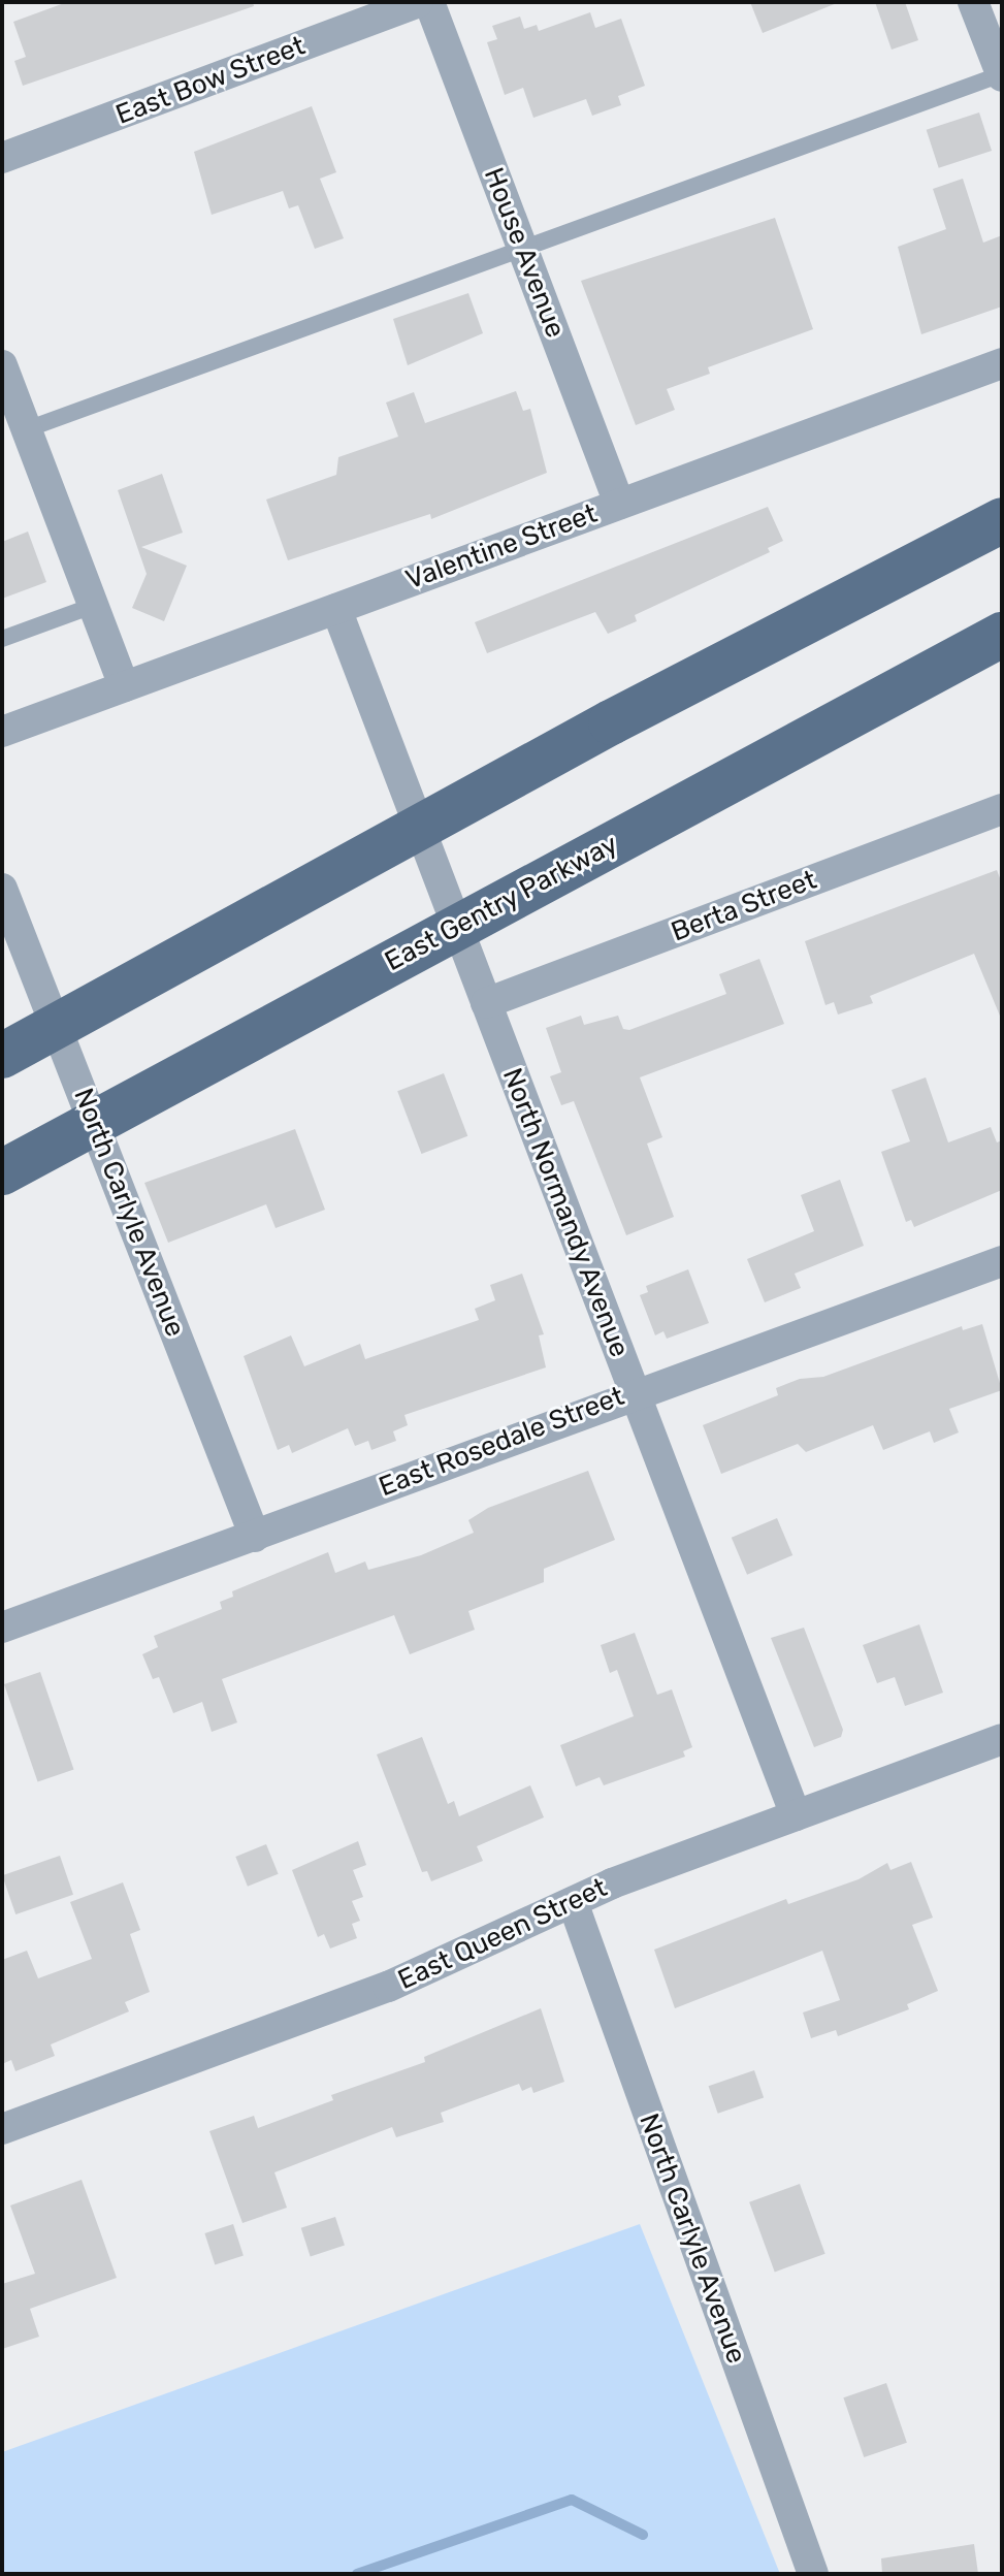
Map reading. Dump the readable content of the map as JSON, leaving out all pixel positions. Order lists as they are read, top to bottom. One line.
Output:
{"streets":{"main road":["East Gentry Parkway"],"street":["East Bow Street","House Avenue","Valentine Street","Berta Street","North Carlyle Avenue","North Normandy Avenue","East Rosedale Street","East Queen Street"]},"crossings":[["House Avenue","Valentine Street"],["Valentine Street","North Normandy Avenue"],["East Gentry Parkway","North Carlyle Avenue"],["East Gentry Parkway","North Normandy Avenue"],["Berta Street","North Normandy Avenue"],["North Carlyle Avenue","East Rosedale Street"],["North Carlyle Avenue","East Queen Street"],["North Normandy Avenue","East Rosedale Street"],["North Normandy Avenue","East Queen Street"]]}
